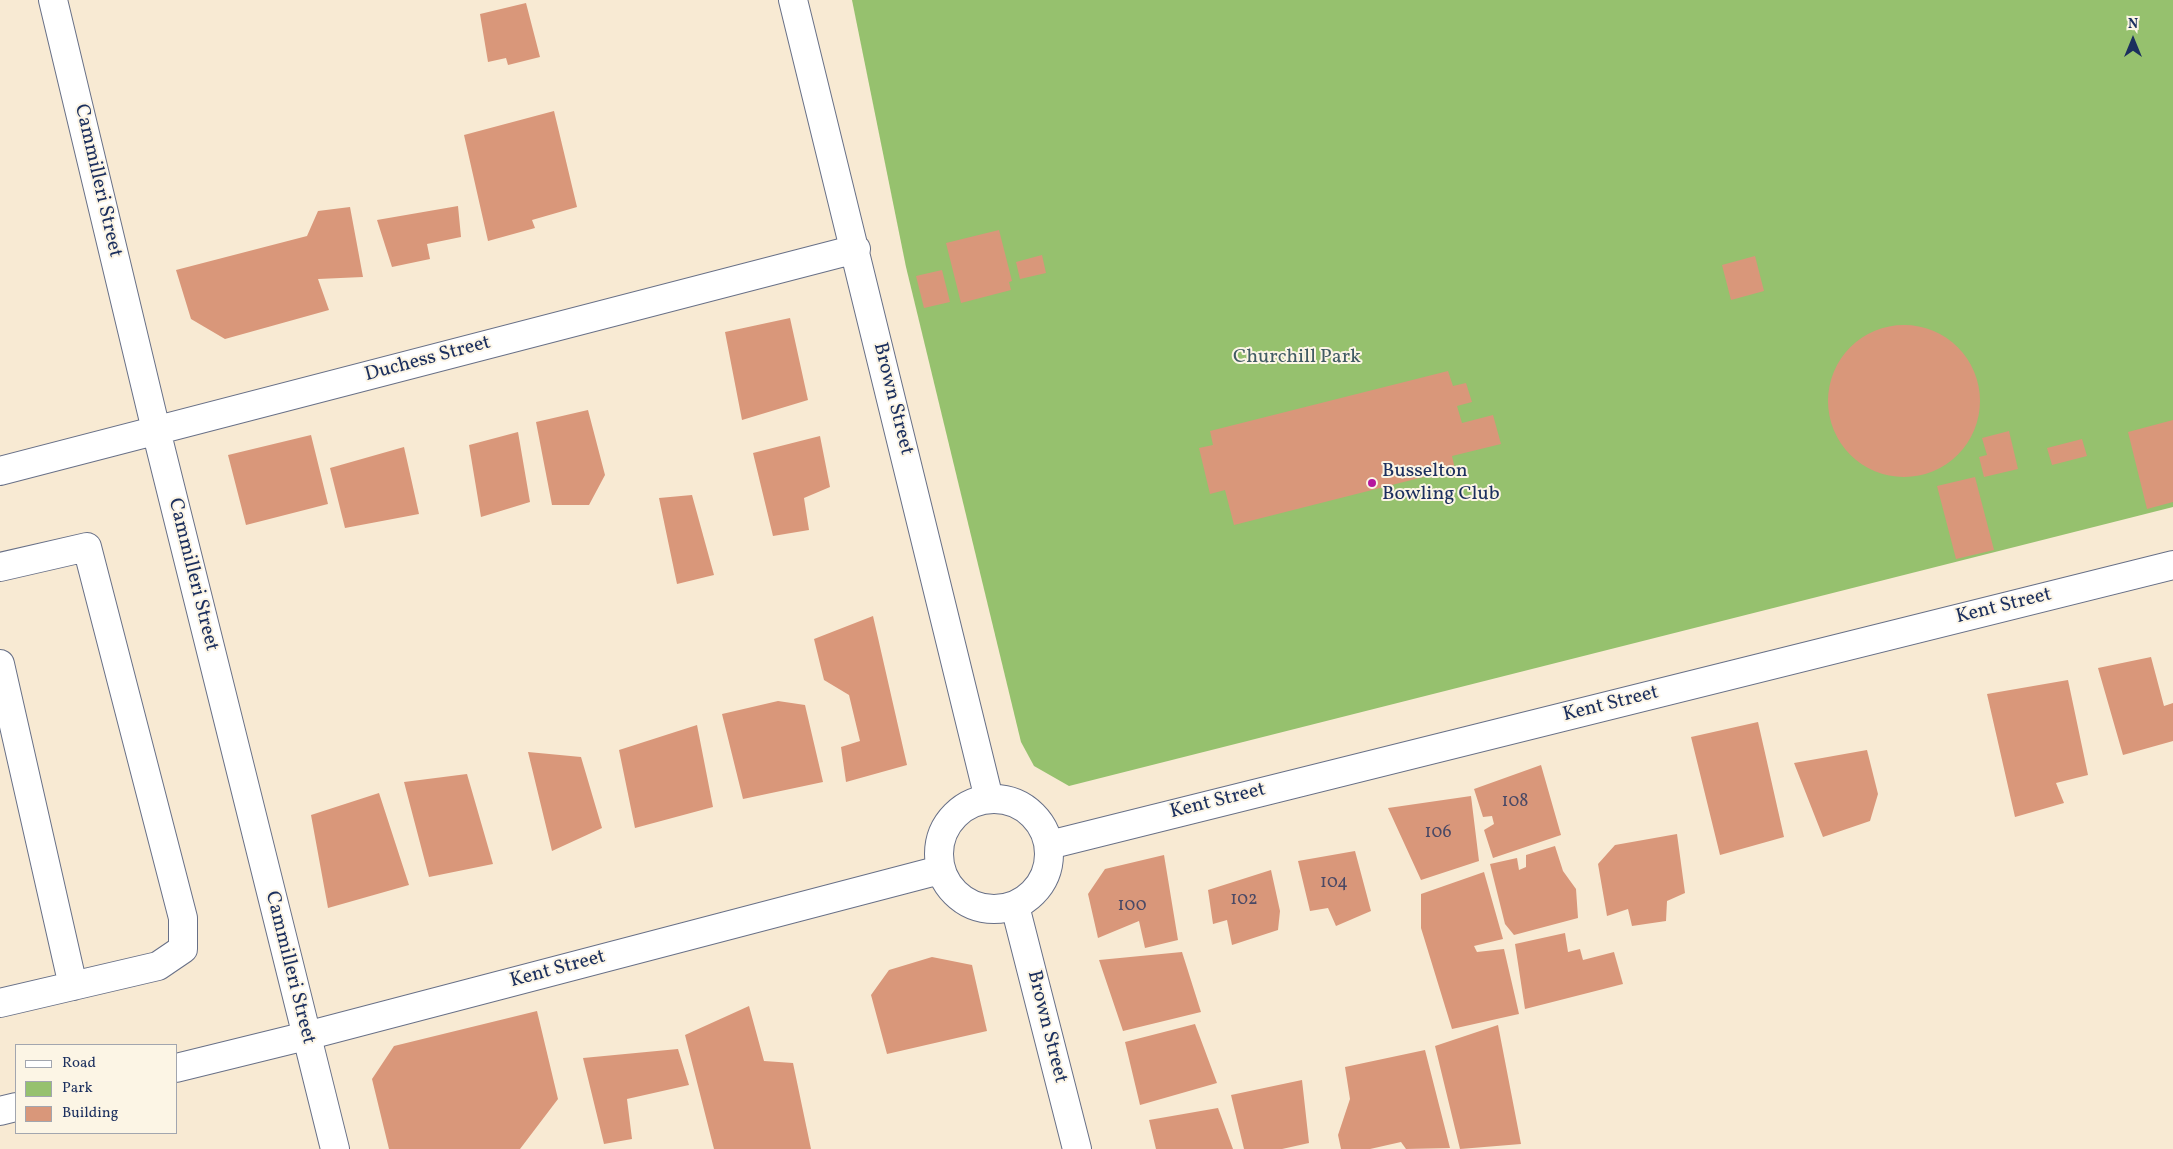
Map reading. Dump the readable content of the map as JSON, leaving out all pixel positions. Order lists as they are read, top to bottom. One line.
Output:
{"streets":{"street":["Cammilleri Street","Duchess Street","Brown Street","Kent Street"]},"crossings":[["Cammilleri Street","Duchess Street"],["Cammilleri Street","Kent Street"],["Duchess Street","Brown Street"],["Brown Street","Kent Street"]],"parks":["Churchill Park"],"places":["Busselton Bowling Club"],"house_numbers":["108","106","104","102","100"],"legend":["Road","Park","Building"],"north":"top"}
